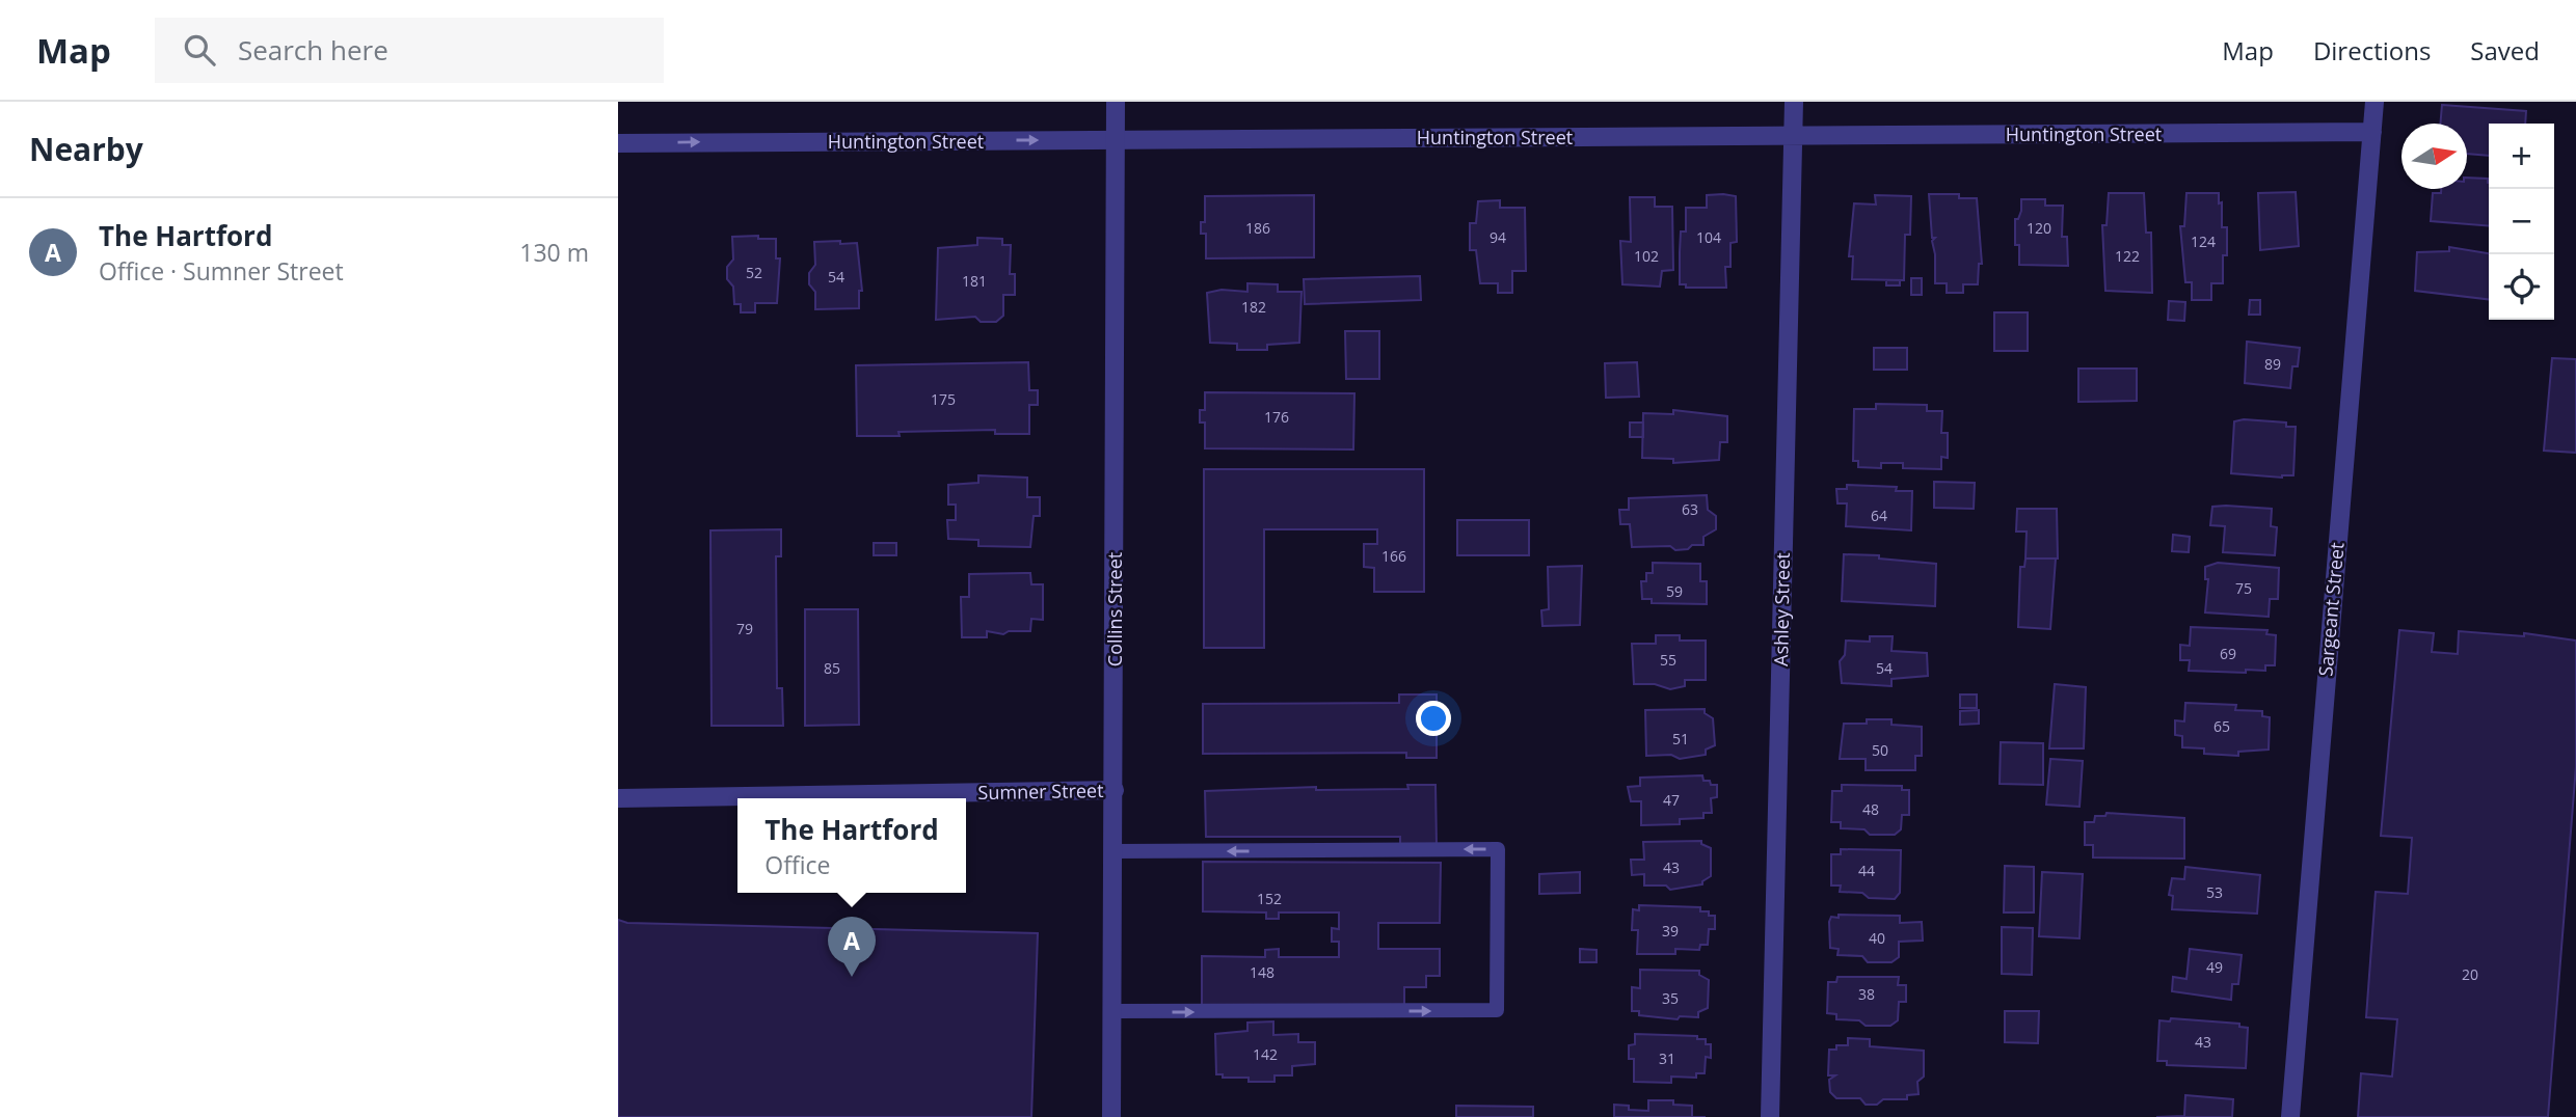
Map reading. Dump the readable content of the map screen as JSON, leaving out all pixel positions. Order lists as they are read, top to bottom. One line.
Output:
{"streets":{"street":["Huntington Street","Collins Street","Ashley Street","Sargeant Street","Sumner Street"]},"crossings":[["Huntington Street","Collins Street"],["Huntington Street","Ashley Street"],["Huntington Street","Sargeant Street"],["Collins Street","Sumner Street"]],"house_numbers":["186","120","94","104","124","102","122","52","54","181","182","89","175","176","63","64","166","75","59","79","69","55","85","54","65","51","50","47","48","43","44","53","152","39","40","49","148","20","38","35","43","142","31"],"north":"right","page":{"header":"Map","search":"Search here","nav":["Map","Directions","Saved"],"heading":"Nearby","map_buttons":["+","−"],"list":[{"mark":"A","name":"The Hartford","note":"Office · Sumner Street","value":"130 m"}],"popup":["The Hartford","Office"],"pins":"A"}}
